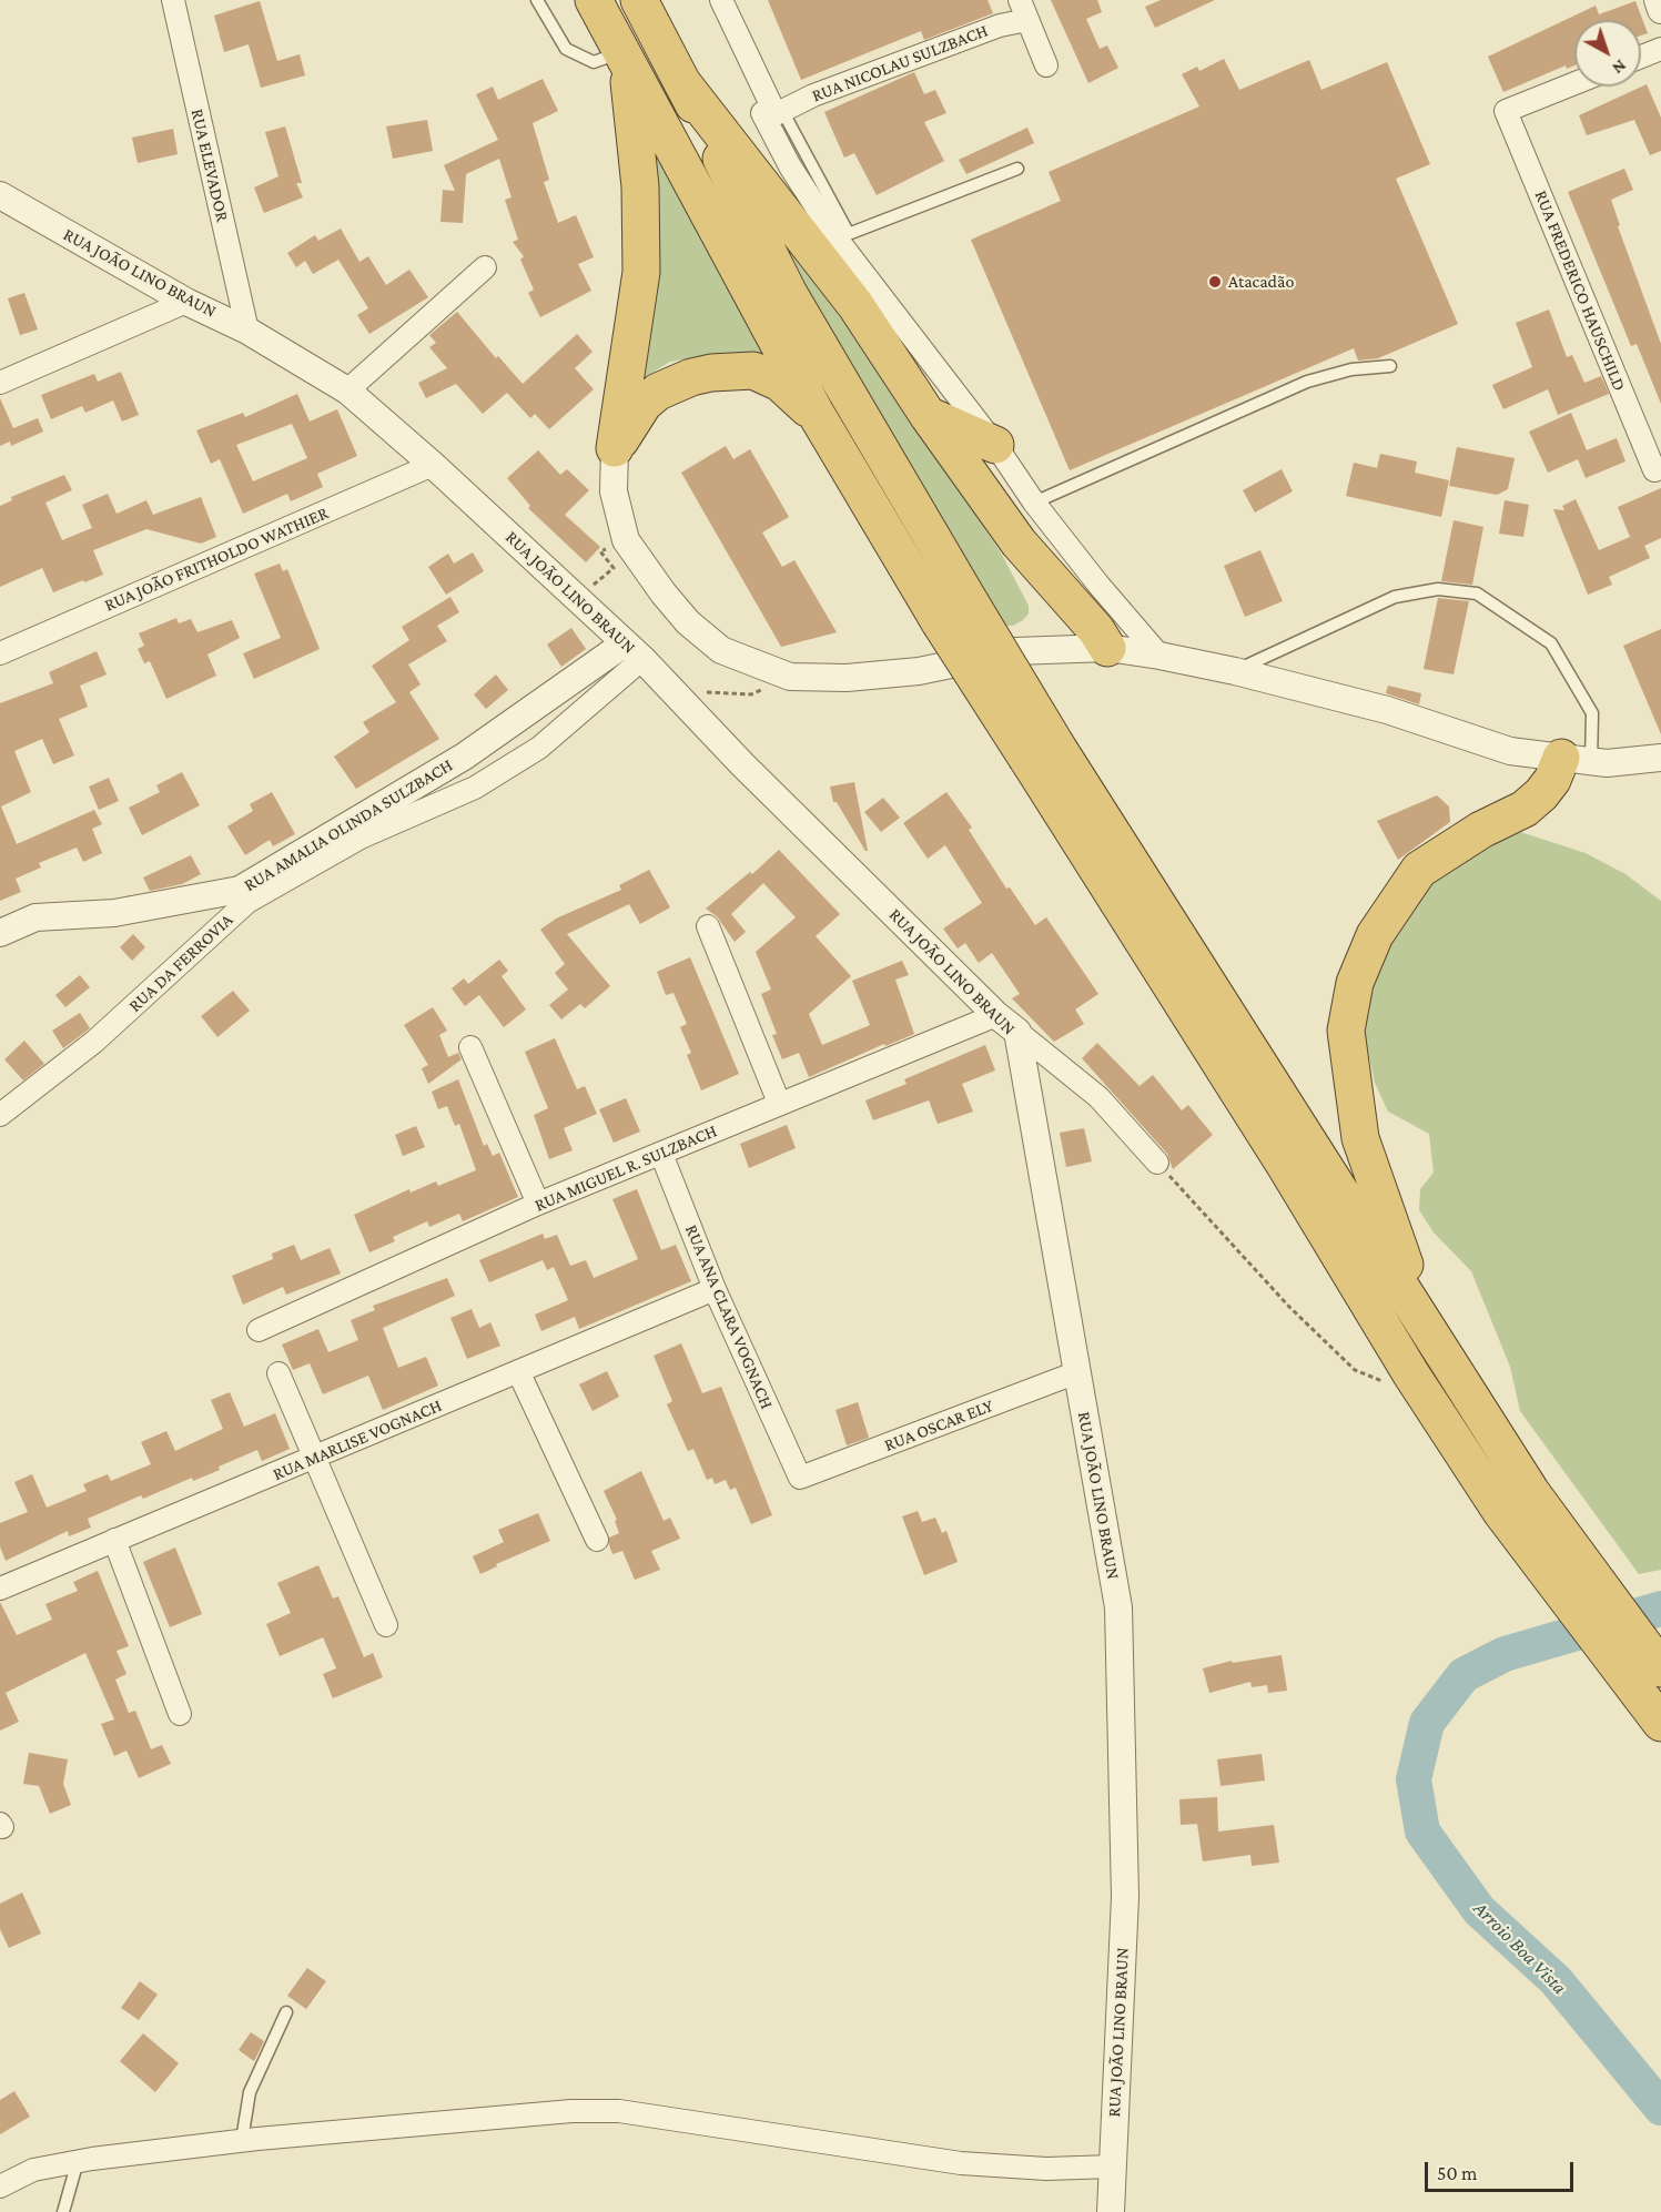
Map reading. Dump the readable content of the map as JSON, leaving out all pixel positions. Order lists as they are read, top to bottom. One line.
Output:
{"streets":{"street":["RUA NICOLAU SULZBACH","RUA ELEVADOR","RUA JOÃO LINO BRAUN","RUA FREDERICO HAUSCHILD","RUA JOÃO FRITHOLDO WATHIER","RUA AMALIA OLINDA SULZBACH","RUA DA FERROVIA","RUA MIGUEL R. SULZBACH","RUA ANA CLARA VOGNACH","RUA OSCAR ELY","RUA MARLISE VOGNACH"]},"crossings":[["RUA ELEVADOR","RUA JOÃO LINO BRAUN"],["RUA JOÃO LINO BRAUN","RUA JOÃO FRITHOLDO WATHIER"],["RUA JOÃO LINO BRAUN","RUA AMALIA OLINDA SULZBACH"],["RUA JOÃO LINO BRAUN","RUA DA FERROVIA"],["RUA JOÃO LINO BRAUN","RUA MIGUEL R. SULZBACH"],["RUA JOÃO LINO BRAUN","RUA OSCAR ELY"],["RUA AMALIA OLINDA SULZBACH","RUA DA FERROVIA"],["RUA MIGUEL R. SULZBACH","RUA ANA CLARA VOGNACH"],["RUA ANA CLARA VOGNACH","RUA OSCAR ELY"],["RUA ANA CLARA VOGNACH","RUA MARLISE VOGNACH"]],"water":["Arroio Boa Vista"],"places":["Atacadão"],"scale_bar":"50 m","north":"bottom right"}
